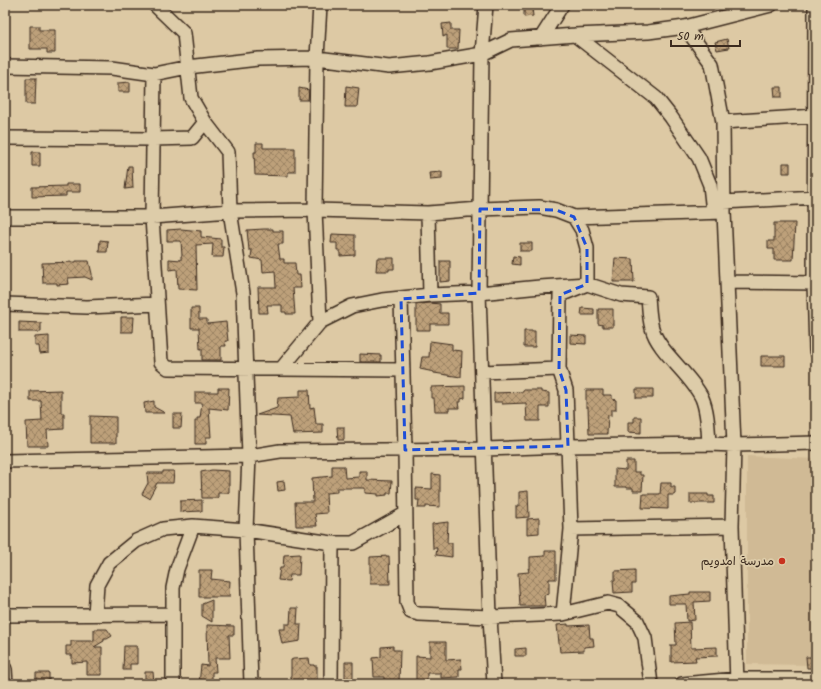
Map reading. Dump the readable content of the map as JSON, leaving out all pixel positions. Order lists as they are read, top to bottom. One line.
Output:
{"places":["مدرسة امدويم"],"scale_bar":"50 m"}
